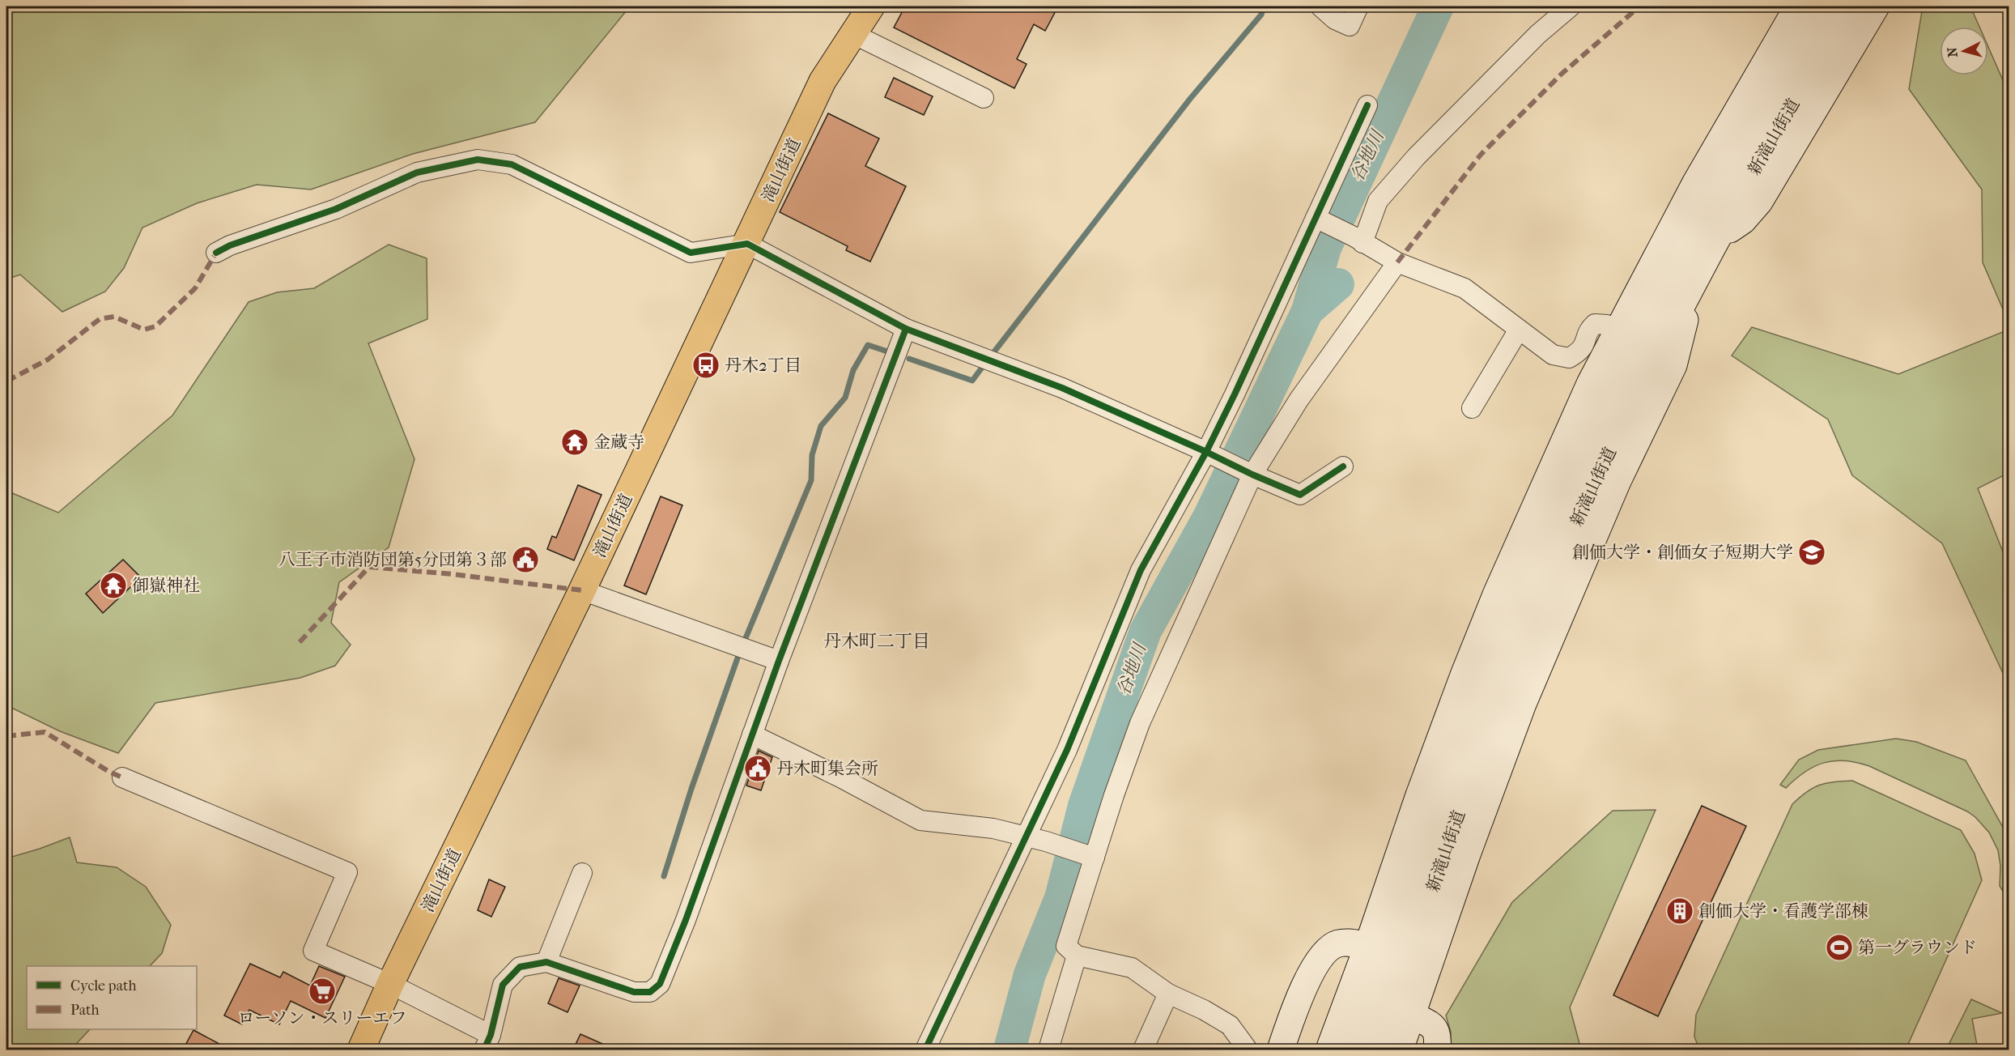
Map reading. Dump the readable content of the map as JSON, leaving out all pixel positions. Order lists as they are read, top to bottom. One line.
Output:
{"streets":{"highway":["滝山街道"],"main road":["新滝山街道"]},"districts":["丹木町二丁目"],"water":["谷地川"],"places":{"bus stop":["丹木2丁目"],"temple":["金蔵寺","御嶽神社"],"school or university":["創価大学・創価女子短期大学"],"public building":["八王子市消防団第5分団第３部","丹木町集会所"],"building":["創価大学・看護学部棟"],"sports":["第一グラウンド"],"supermarket":["ローソン・スリーエフ"]},"legend":["Cycle path","Path"],"north":"left"}
